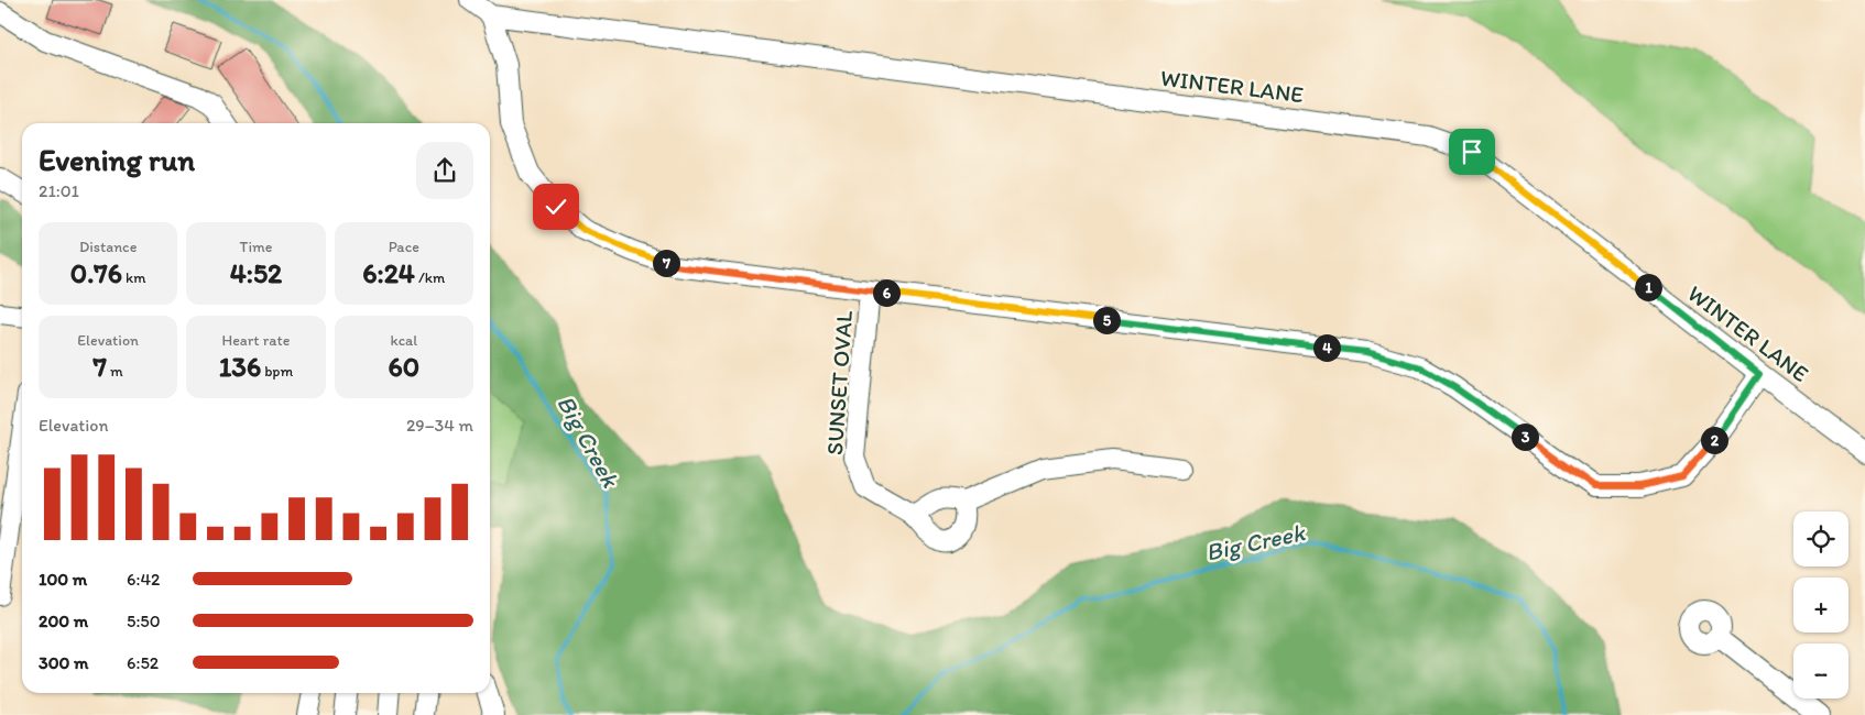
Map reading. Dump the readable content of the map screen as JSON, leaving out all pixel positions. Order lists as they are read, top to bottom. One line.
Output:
{"streets":{"street":["WINTER LANE","SUNSET OVAL"]},"water":["Big Creek"],"page":{"heading":["Evening run","21:01"],"stats":[["Distance","0.76 km"],["Time","4:52"],["Pace","6:24 /km"],["Elevation","7 m"],["Heart rate","136 bpm"],["kcal","60"]],"pins":["7","1","6","5","4","3","2"],"chart":["Elevation","29–34 m"],"map_buttons":["+","−"],"list":[{"name":"100 m","note":"6:42"},{"name":"200 m","note":"5:50"},{"name":"300 m","note":"6:52"}]}}
